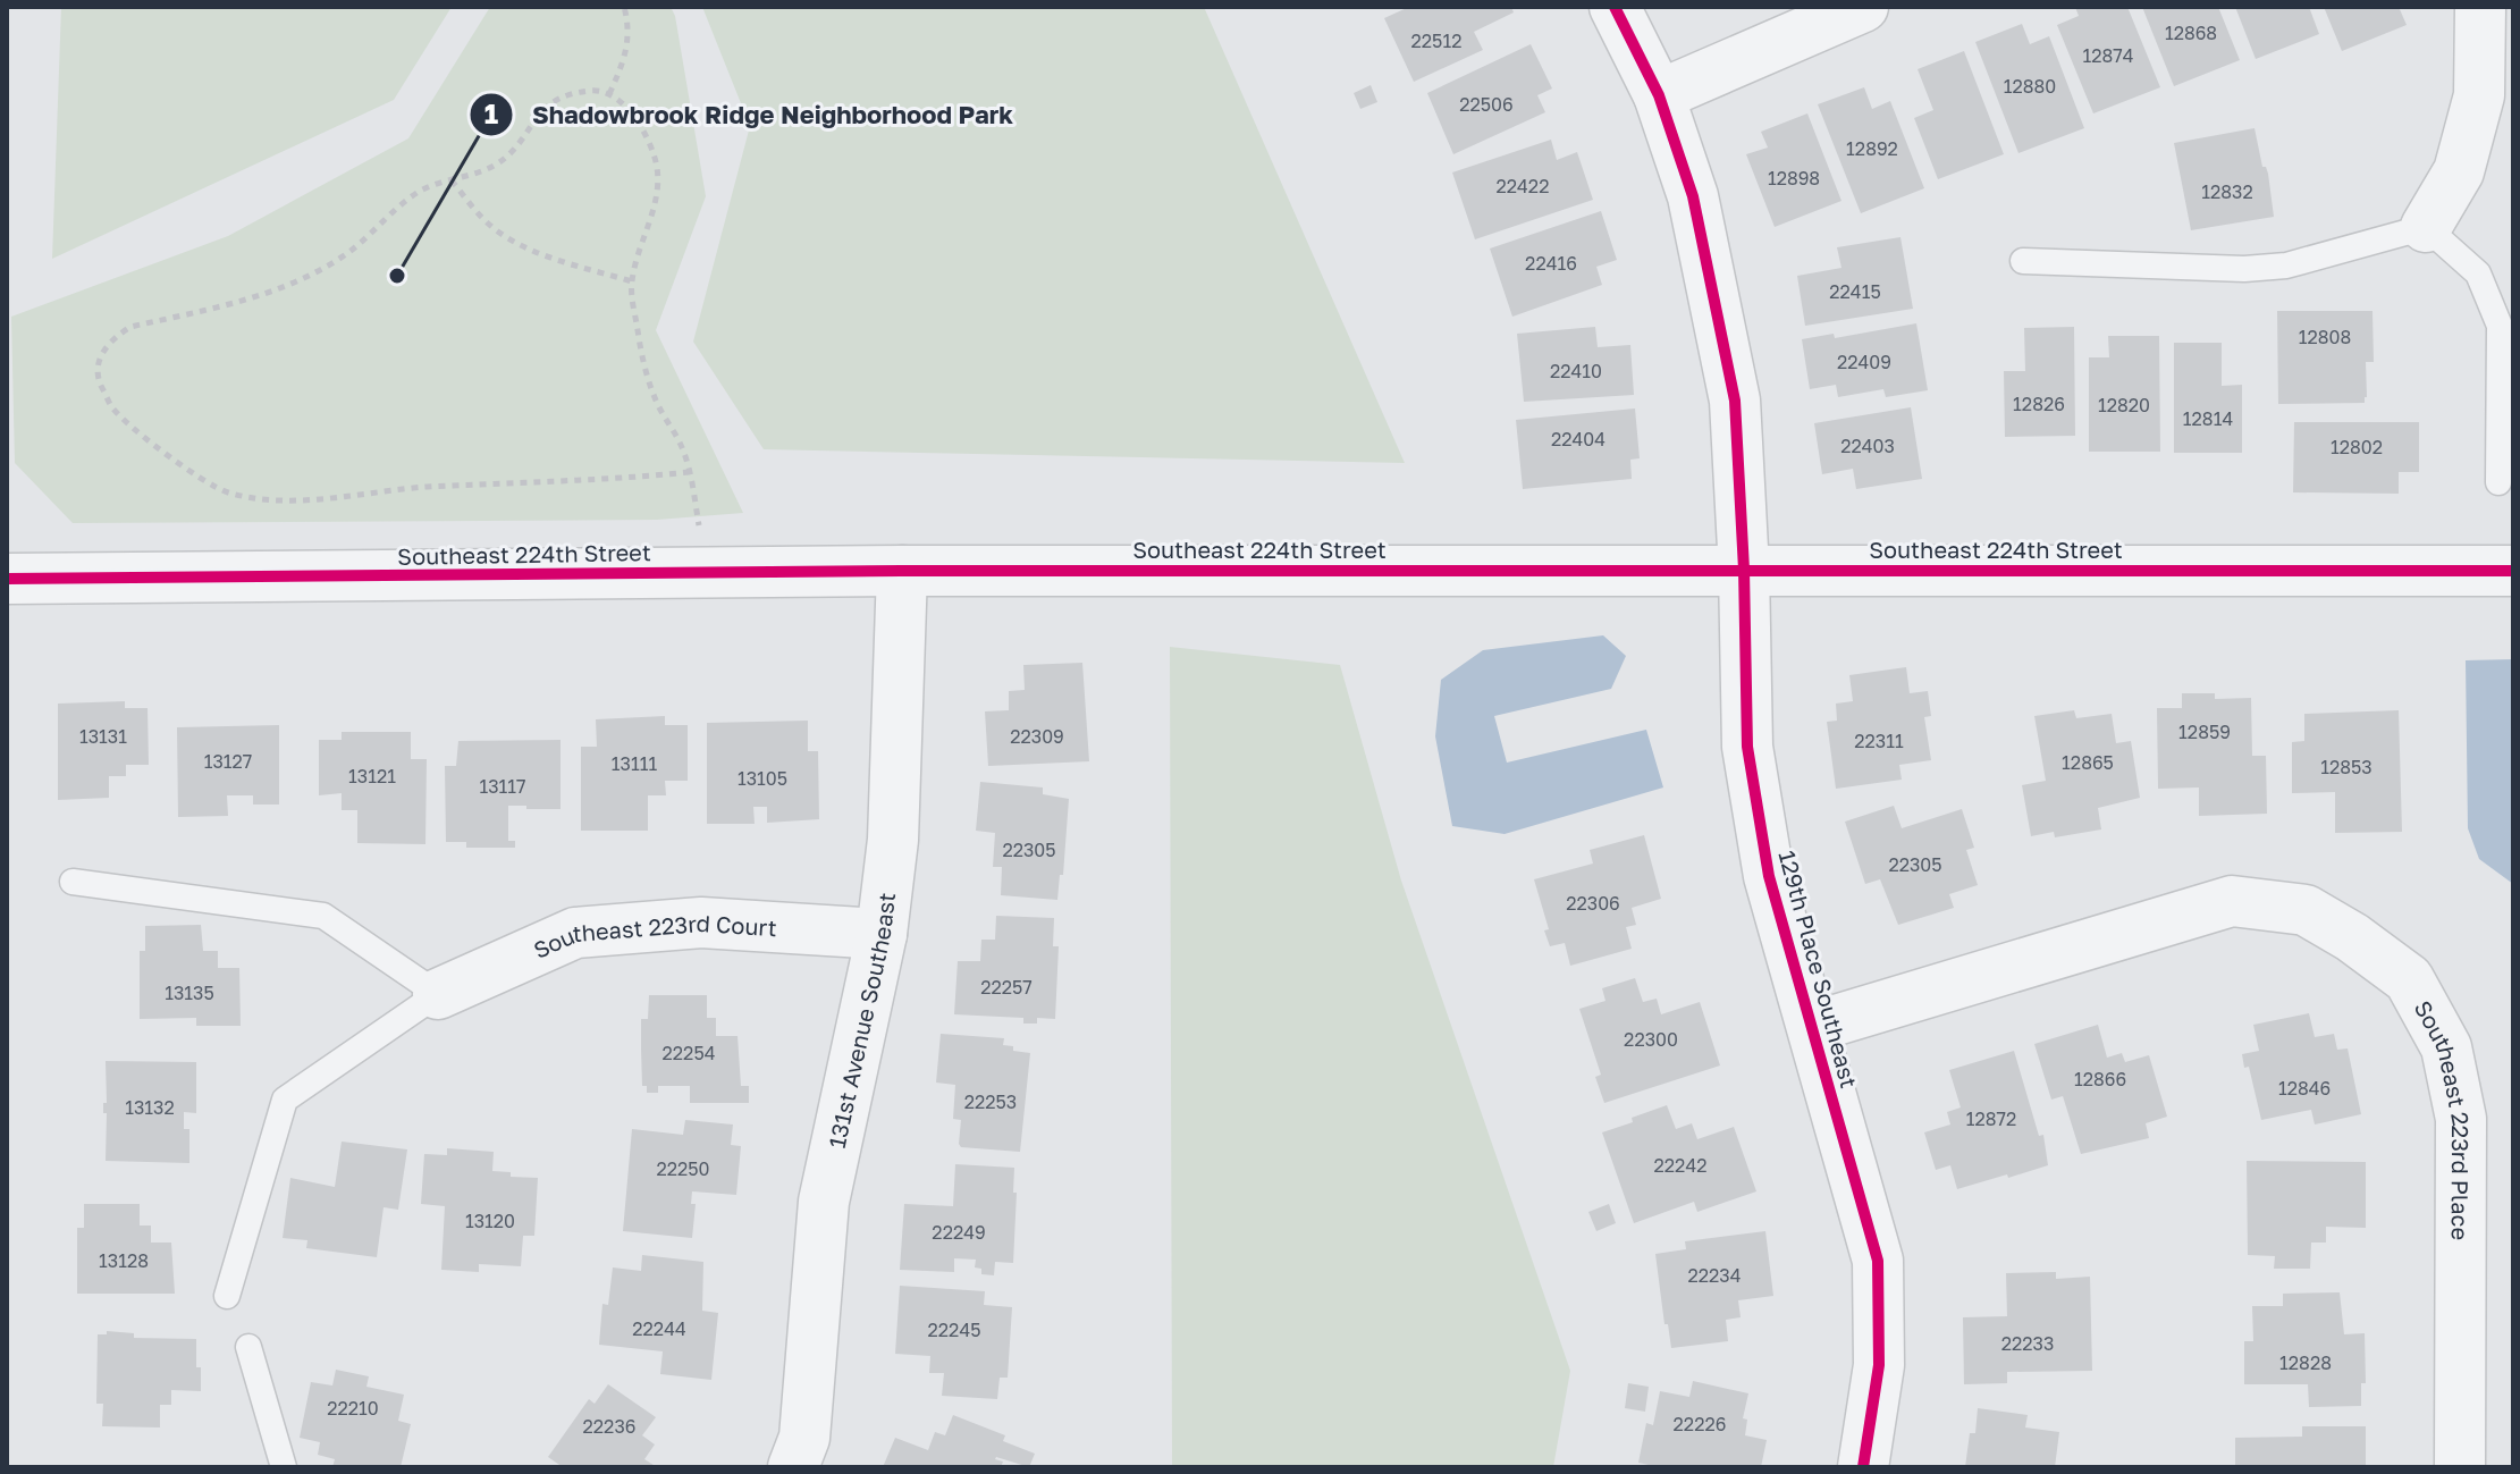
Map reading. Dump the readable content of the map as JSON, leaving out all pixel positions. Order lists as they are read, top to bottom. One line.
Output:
{"streets":{"street":["Southeast 224th Street","Southeast 223rd Court","129th Place Southeast","131st Avenue Southeast","Southeast 223rd Place"]},"crossings":[["Southeast 224th Street","129th Place Southeast"],["Southeast 224th Street","131st Avenue Southeast"],["Southeast 223rd Court","131st Avenue Southeast"],["129th Place Southeast","Southeast 223rd Place"]],"places":["Shadowbrook Ridge Neighborhood Park"],"house_numbers":["12868","22512","12874","12880","22506","12892","12898","22422","12832","22416","22415","12808","22409","22410","12826","12820","12814","22404","22403","12802","12859","13131","22309","22311","13127","12865","13111","12853","13121","13105","13117","22305","22305","22306","22257","13135","22300","22254","12866","12846","22253","13132","12872","22242","22250","13120","22249","13128","22234","22244","22245","22233","12828","22210","22226","22236"]}
